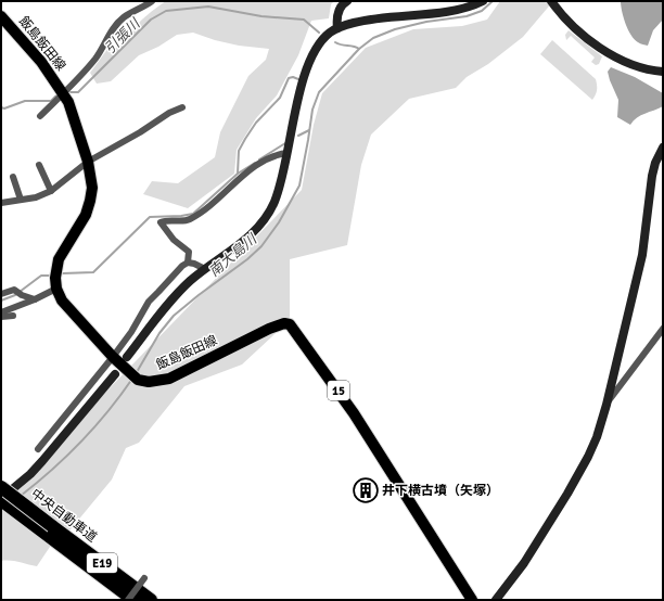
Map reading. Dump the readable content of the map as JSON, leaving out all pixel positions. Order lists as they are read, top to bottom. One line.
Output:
{"streets":{"highway":["中央自動車道","E19"],"main road":["飯島飯田線","15"]},"water":["引張川","南大島川"],"places":{"building":["井下横古墳（矢塚）"]}}
